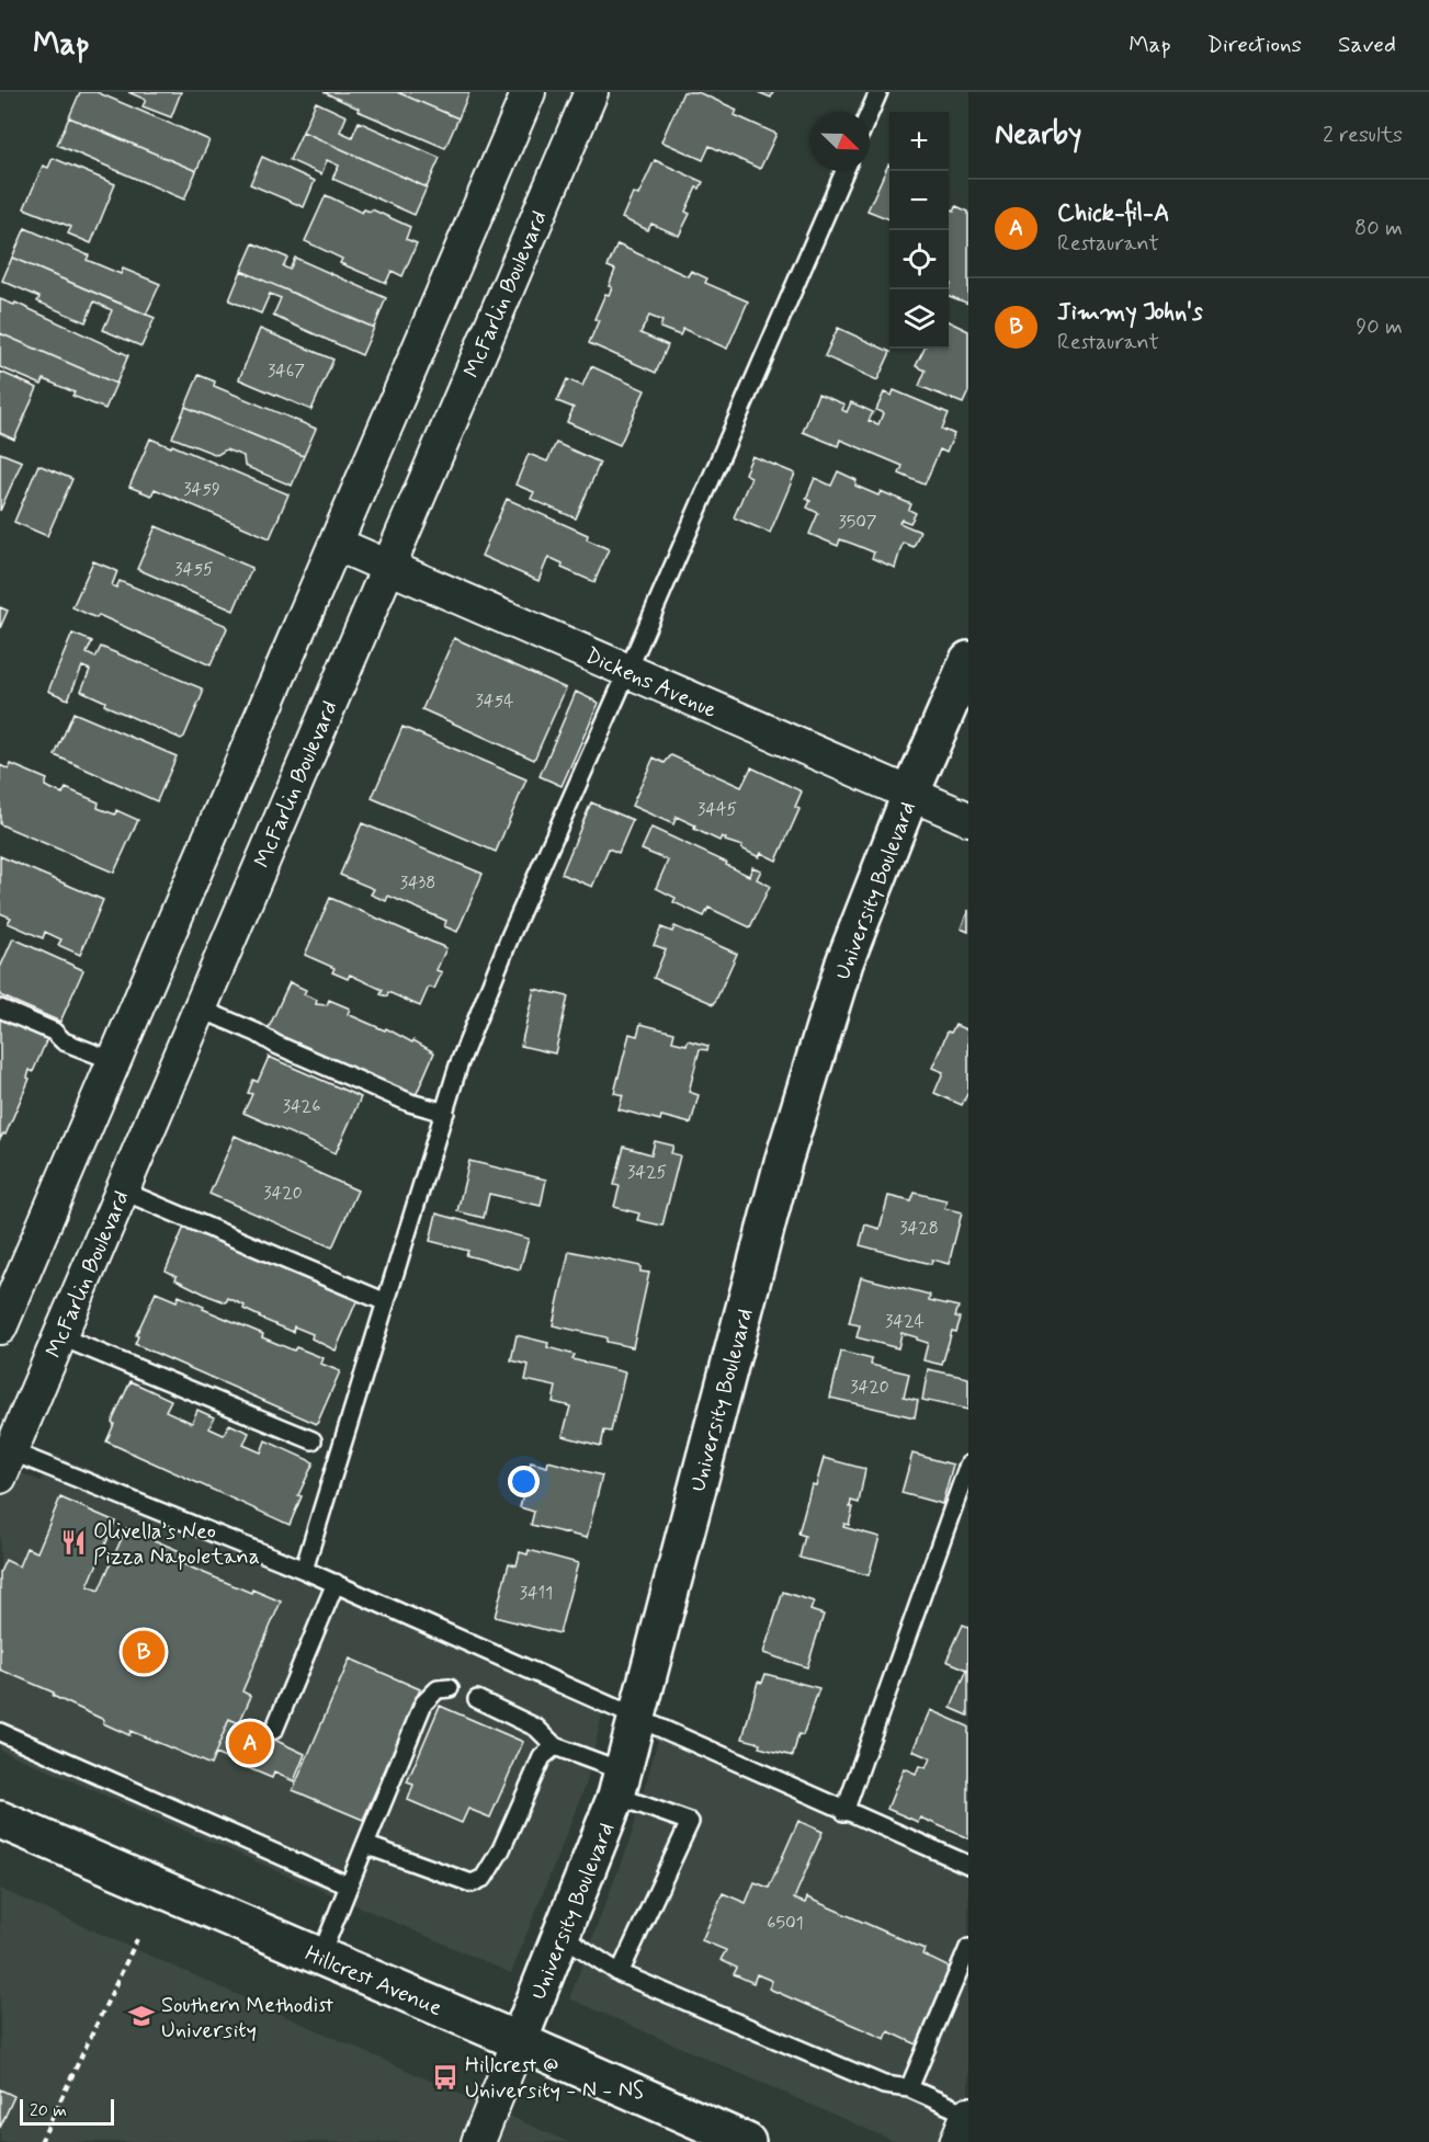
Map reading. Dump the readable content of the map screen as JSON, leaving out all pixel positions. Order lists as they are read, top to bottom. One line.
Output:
{"streets":{"street":["McFarlin Boulevard","Dickens Avenue","University Boulevard","Hillcrest Avenue"]},"crossings":[["McFarlin Boulevard","Dickens Avenue"],["Dickens Avenue","University Boulevard"],["University Boulevard","Hillcrest Avenue"]],"places":{"restaurant":["Olivella’s Neo Pizza Napoletana"],"school or university":["Southern Methodist University"],"bus stop":["Hillcrest @ University - N - NS"]},"house_numbers":["3467","3459","3507","3455","3454","3445","3438","3426","3425","3420","3428","3424","3420","3411","6501"],"scale_bar":"20 m","north":"bottom right","page":{"header":"Map","nav":["Map","Directions","Saved"],"heading":["Nearby","2 results"],"map_buttons":["+","−"],"list":[{"mark":"A","name":"Chick-fil-A","note":"Restaurant","value":"80 m"},{"mark":"B","name":"Jimmy John's","note":"Restaurant","value":"90 m"}],"pins":["B","A"],"scale":"20 m"}}
